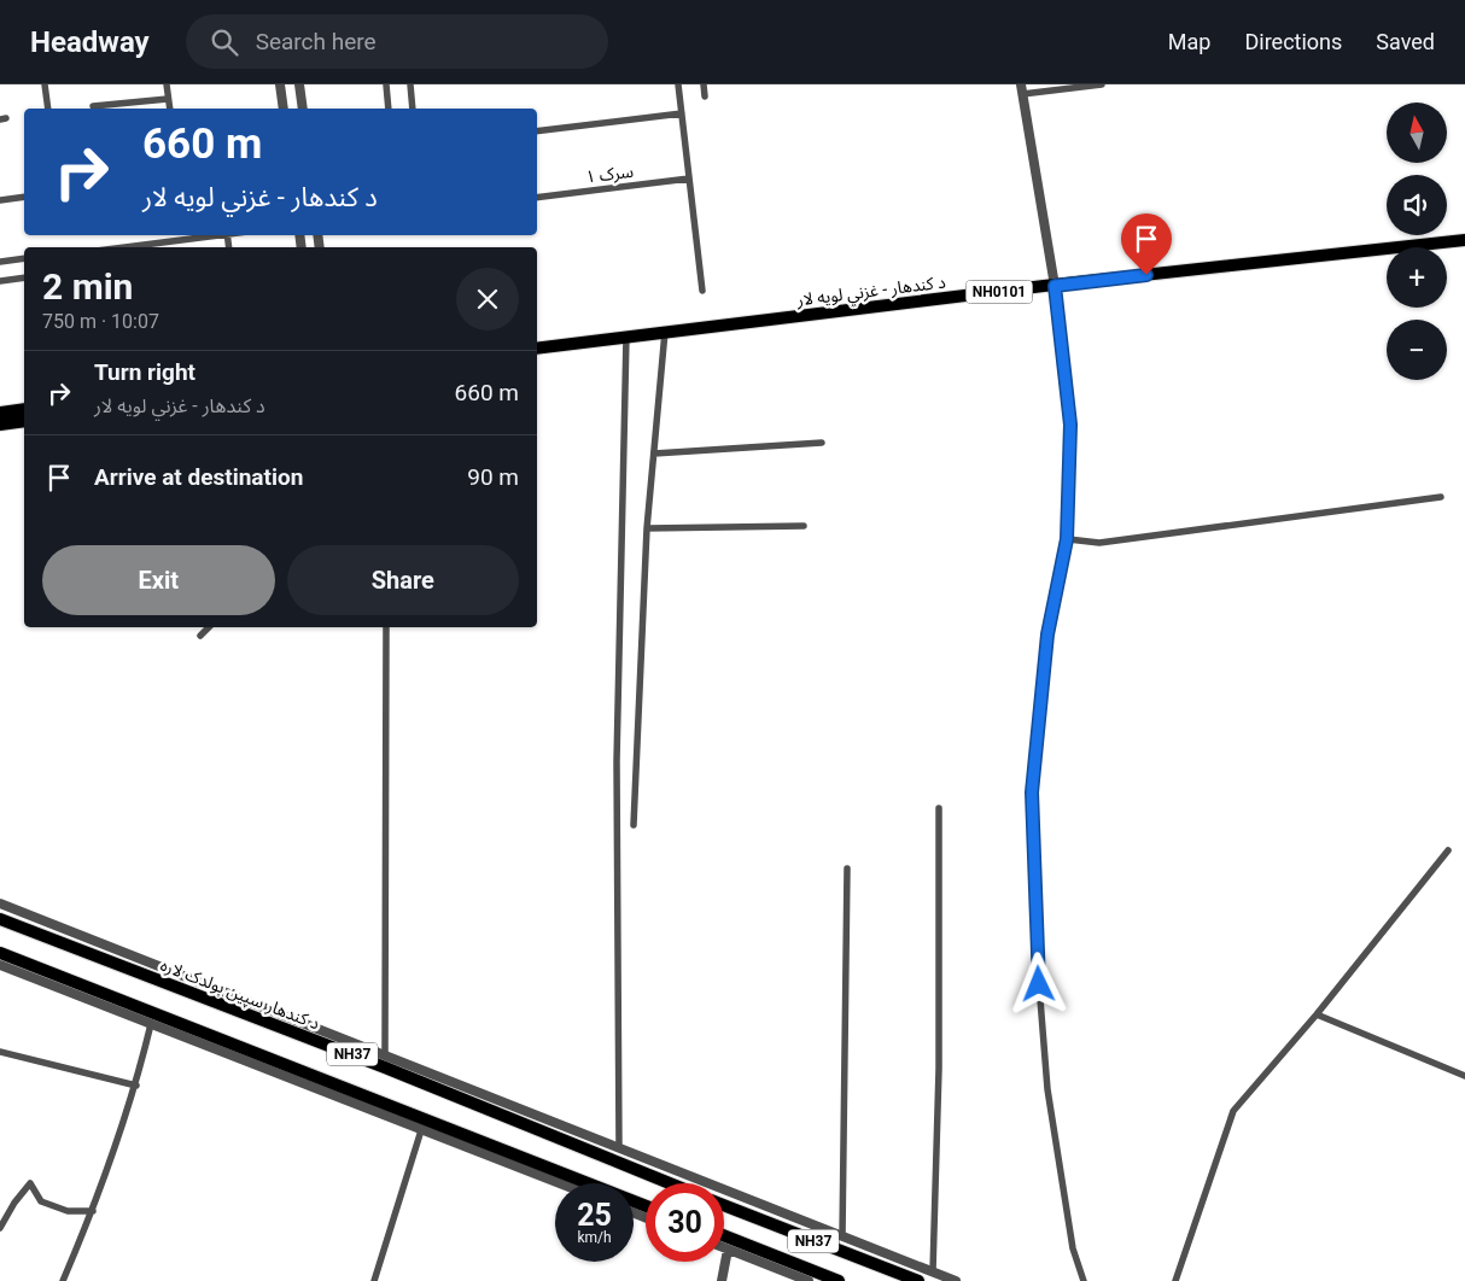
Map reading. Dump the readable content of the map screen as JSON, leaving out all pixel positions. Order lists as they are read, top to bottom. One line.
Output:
{"streets":{"highway":["د کندهار - غزني لويه لار","NH0101","د کندهار سپین بولدک لاره","NH37"],"street":["سرک ۱"]},"north":"top","page":{"header":"Headway","search":"Search here","nav":["Map","Directions","Saved"],"map_buttons":["+","−"],"turn":["660 m","د کندهار - غزني لويه لار"],"heading":["2 min","750 m · 10:07"],"list":[{"name":"Turn right","note":"د کندهار - غزني لويه لار","value":"660 m"},{"name":"Arrive at destination","value":"90 m"}],"buttons":["Exit","Share"],"speed":"25 km/h","limit":"30"}}
